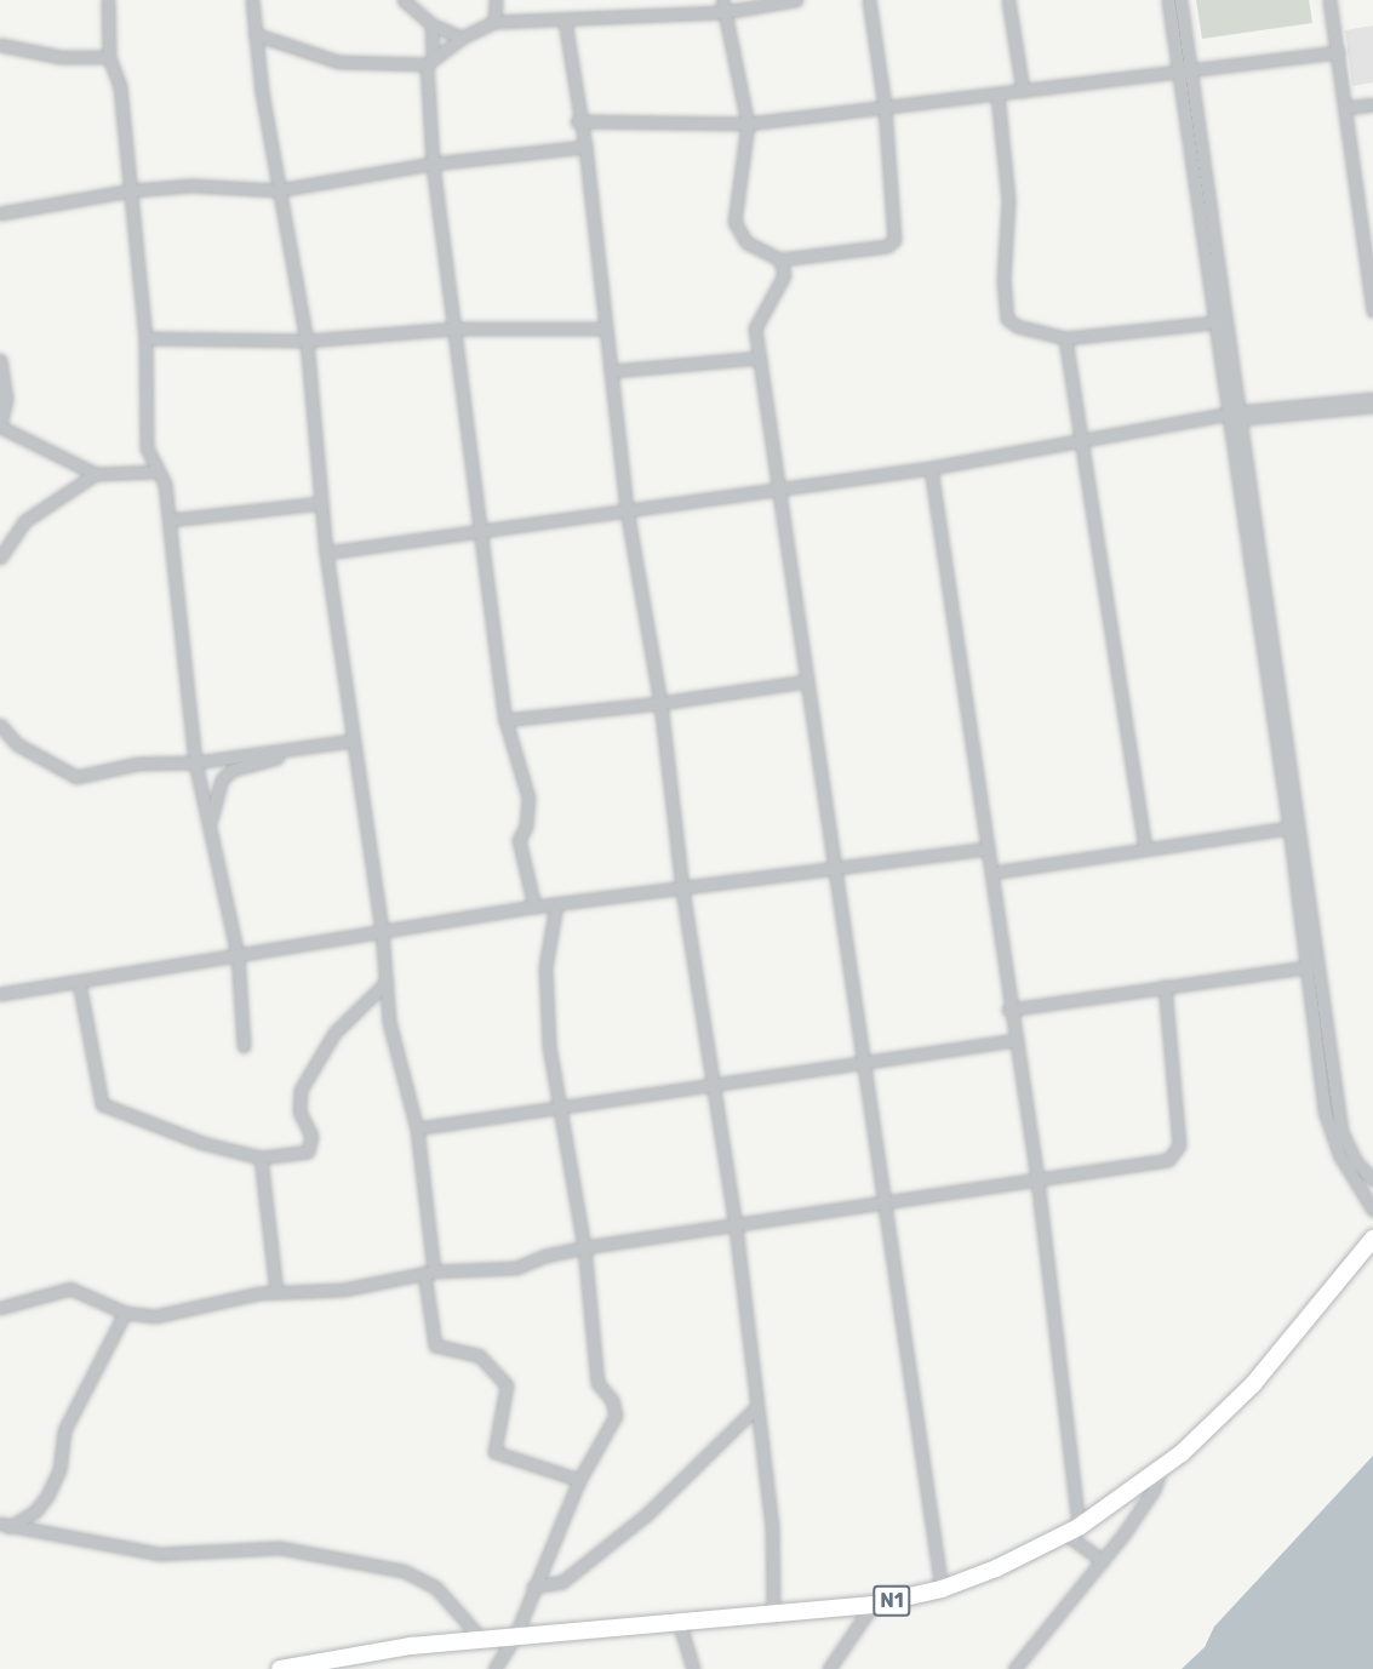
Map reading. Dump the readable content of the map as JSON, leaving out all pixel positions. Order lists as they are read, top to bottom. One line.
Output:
{"streets":{"highway":["N1"]}}
